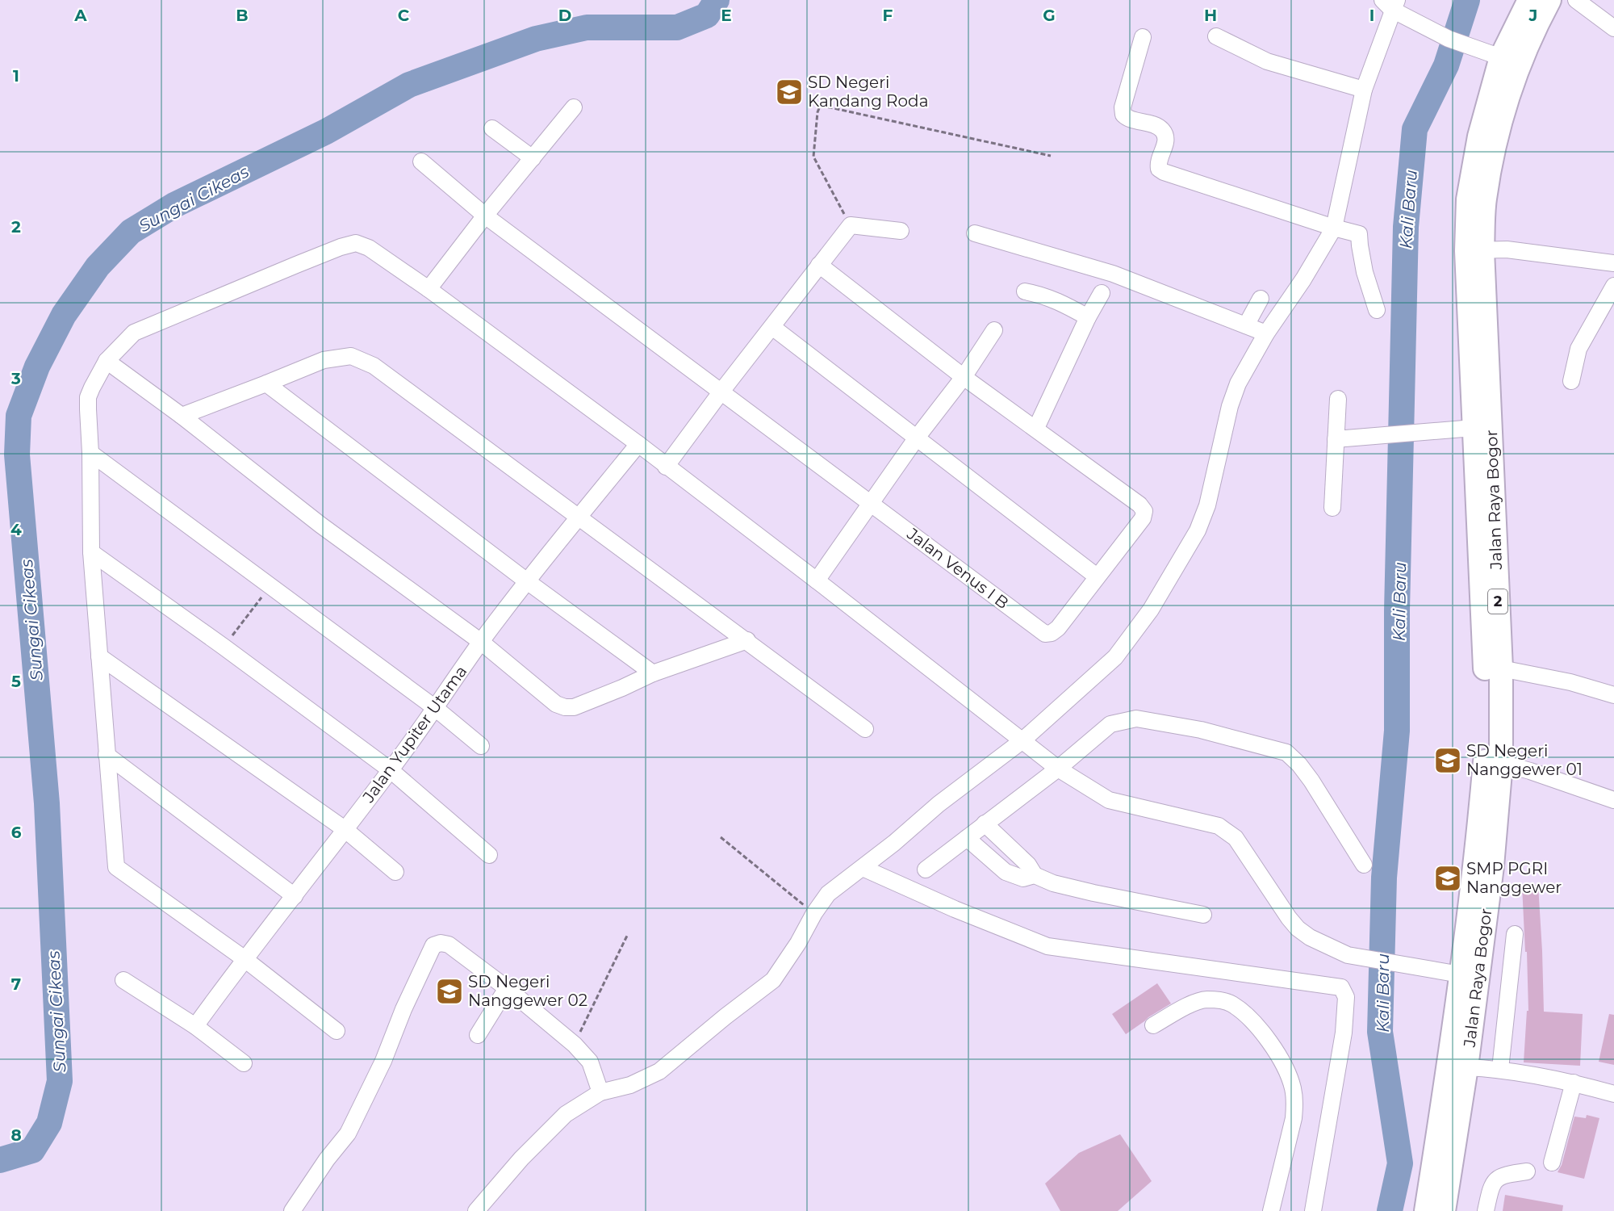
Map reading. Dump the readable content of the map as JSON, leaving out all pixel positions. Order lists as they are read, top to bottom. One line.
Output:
{"streets":{"highway":["Jalan Raya Bogor","2"],"street":["Jalan Venus I B","Jalan Yupiter Utama"]},"water":["Sungai Cikeas","Kali Baru"],"places":{"school or university":["SD Negeri Kandang Roda","SD Negeri Nanggewer 01","SMP PGRI Nanggewer","SD Negeri Nanggewer 02"]},"grid":{"columns":["A","B","C","D","E","F","G","H","I","J"],"rows":["1","2","3","4","5","6","7","8"]}}
